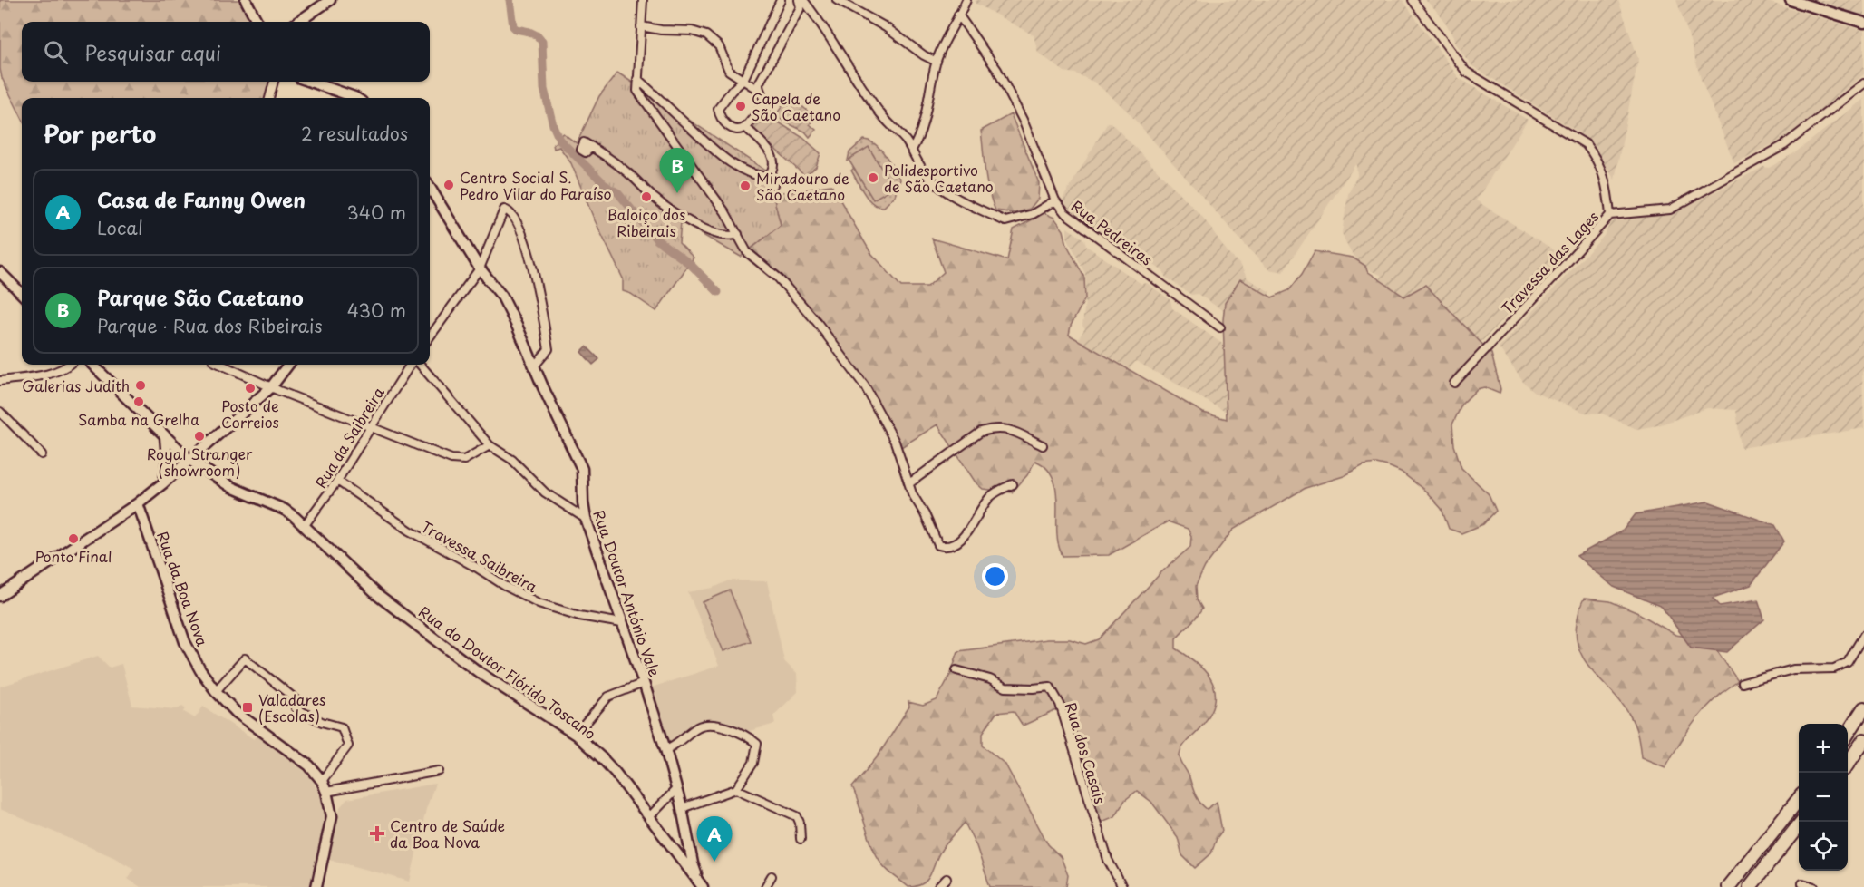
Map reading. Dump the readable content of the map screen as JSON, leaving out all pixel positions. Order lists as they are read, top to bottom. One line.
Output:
{"streets":{"main road":["Rua da Boa Nova","Rua Doutor António Vale","Rua do Doutor Flórido Toscano"],"street":["Rua Pedreiras","Travessa das Lages","Rua da Saibreira","Travessa Saibreira","Rua dos Casais"]},"crossings":[["Rua da Saibreira","Travessa Saibreira"],["Rua da Saibreira","Rua do Doutor Flórido Toscano"],["Travessa Saibreira","Rua Doutor António Vale"],["Rua Doutor António Vale","Rua do Doutor Flórido Toscano"]],"places":{"other":["Capela de São Caetano","Polidesportivo de São Caetano","Centro Social S. Pedro Vilar do Paraíso","Miradouro de São Caetano","Baloiço dos Ribeirais","Galerias Judith","Posto de Correios","Samba na Grelha","Royal Stranger (showroom)","Ponto Final"],"transit":["Valadares (Escolas)"],"health":["Centro de Saúde da Boa Nova"]},"page":{"search":"Pesquisar aqui","heading":["Por perto","2 resultados"],"pins":["B","A"],"list":[{"mark":"A","name":"Casa de Fanny Owen","note":"Local","value":"340 m"},{"mark":"B","name":"Parque São Caetano","note":"Parque · Rua dos Ribeirais","value":"430 m"}],"map_buttons":["+","−"]}}
